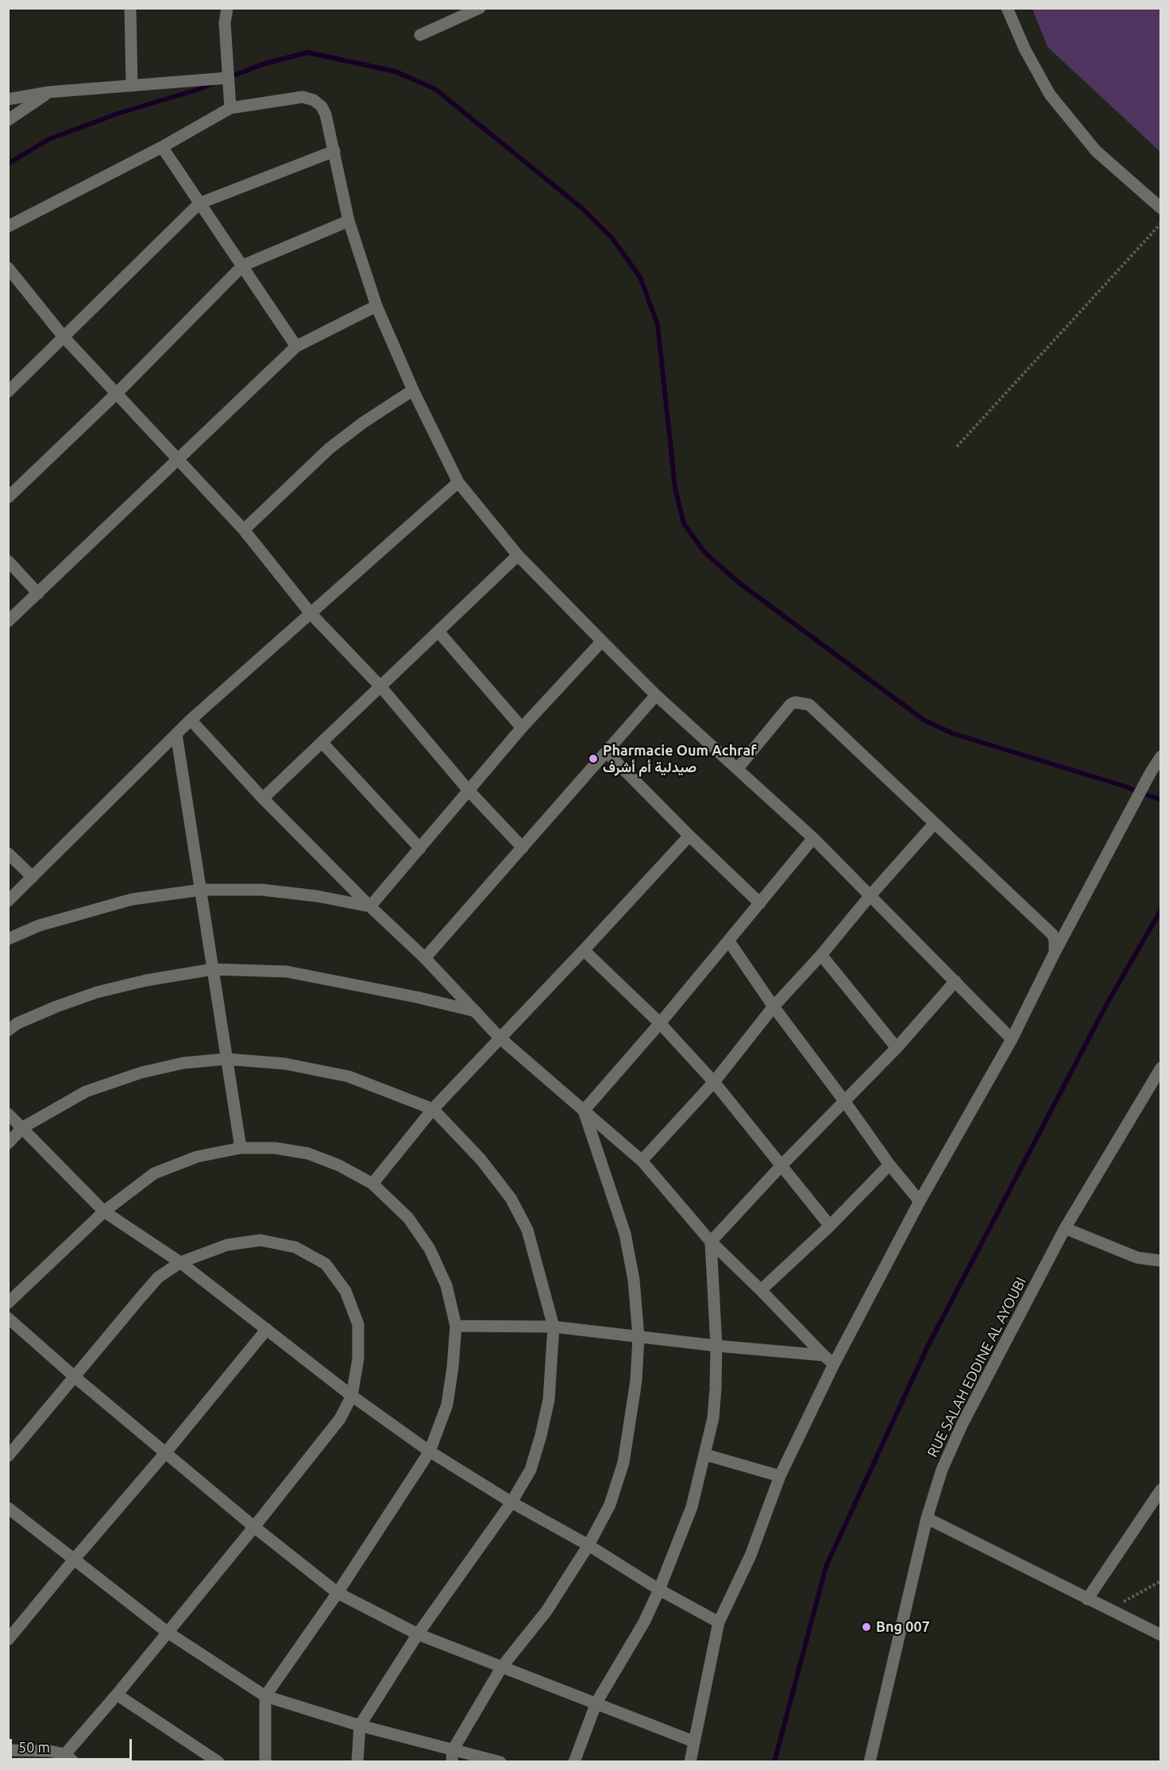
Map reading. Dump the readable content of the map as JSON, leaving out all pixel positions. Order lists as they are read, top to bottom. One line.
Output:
{"streets":{"street":["RUE SALAH EDDINE AL AYOUBI"]},"places":["Pharmacie Oum Achraf صيدلية أم أشرف","Bng 007"],"scale_bar":"50 m"}
